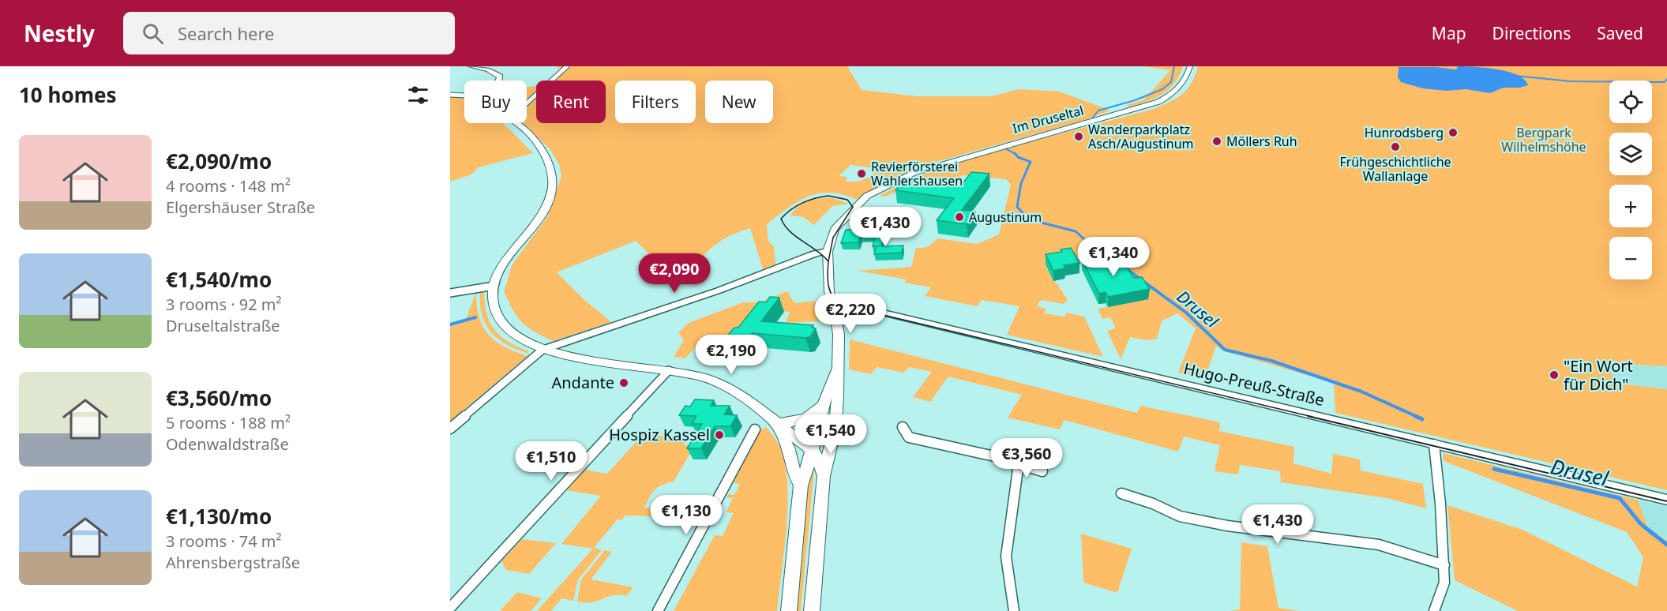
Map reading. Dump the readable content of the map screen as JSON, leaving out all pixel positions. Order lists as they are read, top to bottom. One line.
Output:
{"streets":{"main road":["Im Druseltal"],"street":["Hugo-Preuß-Straße"]},"crossings":[["Im Druseltal","Hugo-Preuß-Straße"]],"water":["Drusel"],"parks":["Bergpark Wilhelmshöhe"],"places":["Hunrodsberg","Wanderparkplatz Asch/Augustinum","Möllers Ruh","Frühgeschichtliche Wallanlage","Revierförsterei Wahlershausen","Augustinum","\"Ein Wort für Dich\"","Andante","Hospiz Kassel"],"page":{"header":"Nestly","search":"Search here","nav":["Map","Directions","Saved"],"heading":"10 homes","map_buttons":["+","−"],"chip":["Buy","Rent","Filters","New"],"list":[{"name":"€2,090/mo","note":"4 rooms · 148 m² · Elgershäuser Straße"},{"name":"€1,540/mo","note":"3 rooms · 92 m² · Druseltalstraße"},{"name":"€3,560/mo","note":"5 rooms · 188 m² · Odenwaldstraße"},{"name":"€1,130/mo","note":"3 rooms · 74 m² · Ahrensbergstraße"}],"price":["€1,430","€1,340","€2,090","€2,220","€2,190","€1,540","€3,560","€1,510","€1,130","€1,430"]}}
